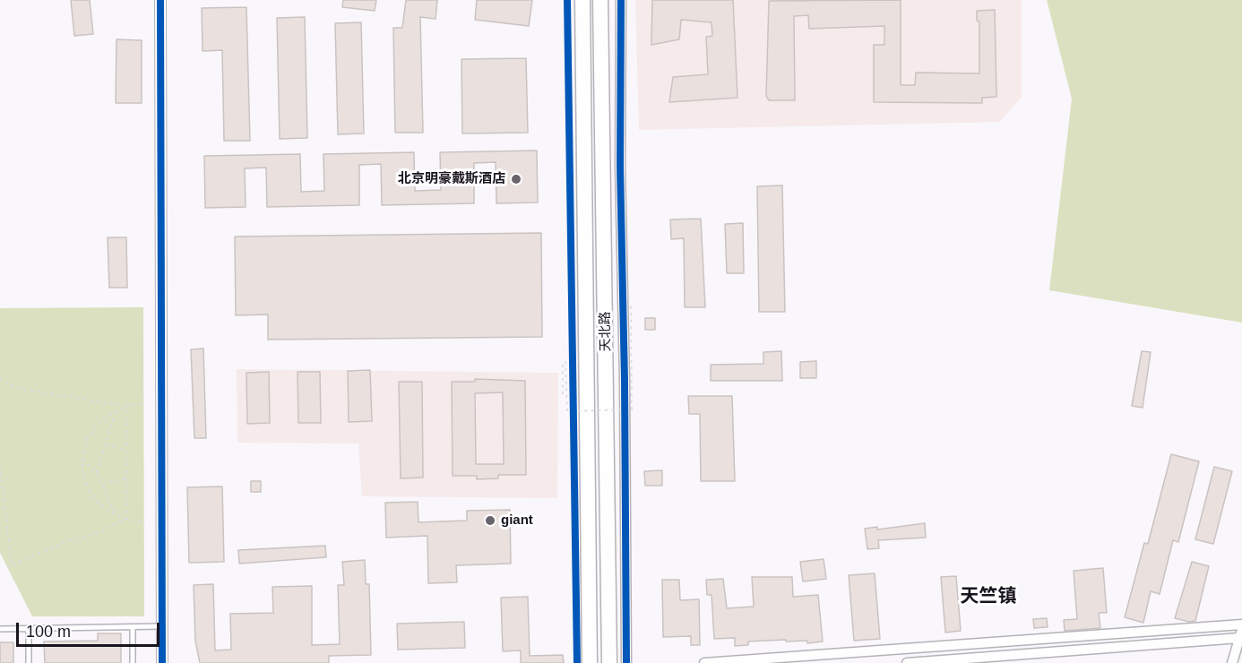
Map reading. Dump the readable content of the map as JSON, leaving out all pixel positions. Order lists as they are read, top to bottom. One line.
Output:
{"streets":{"main road":["天北路"]},"districts":["天竺镇"],"places":["北京明豪戴斯酒店","giant"],"scale_bar":"100 m"}
